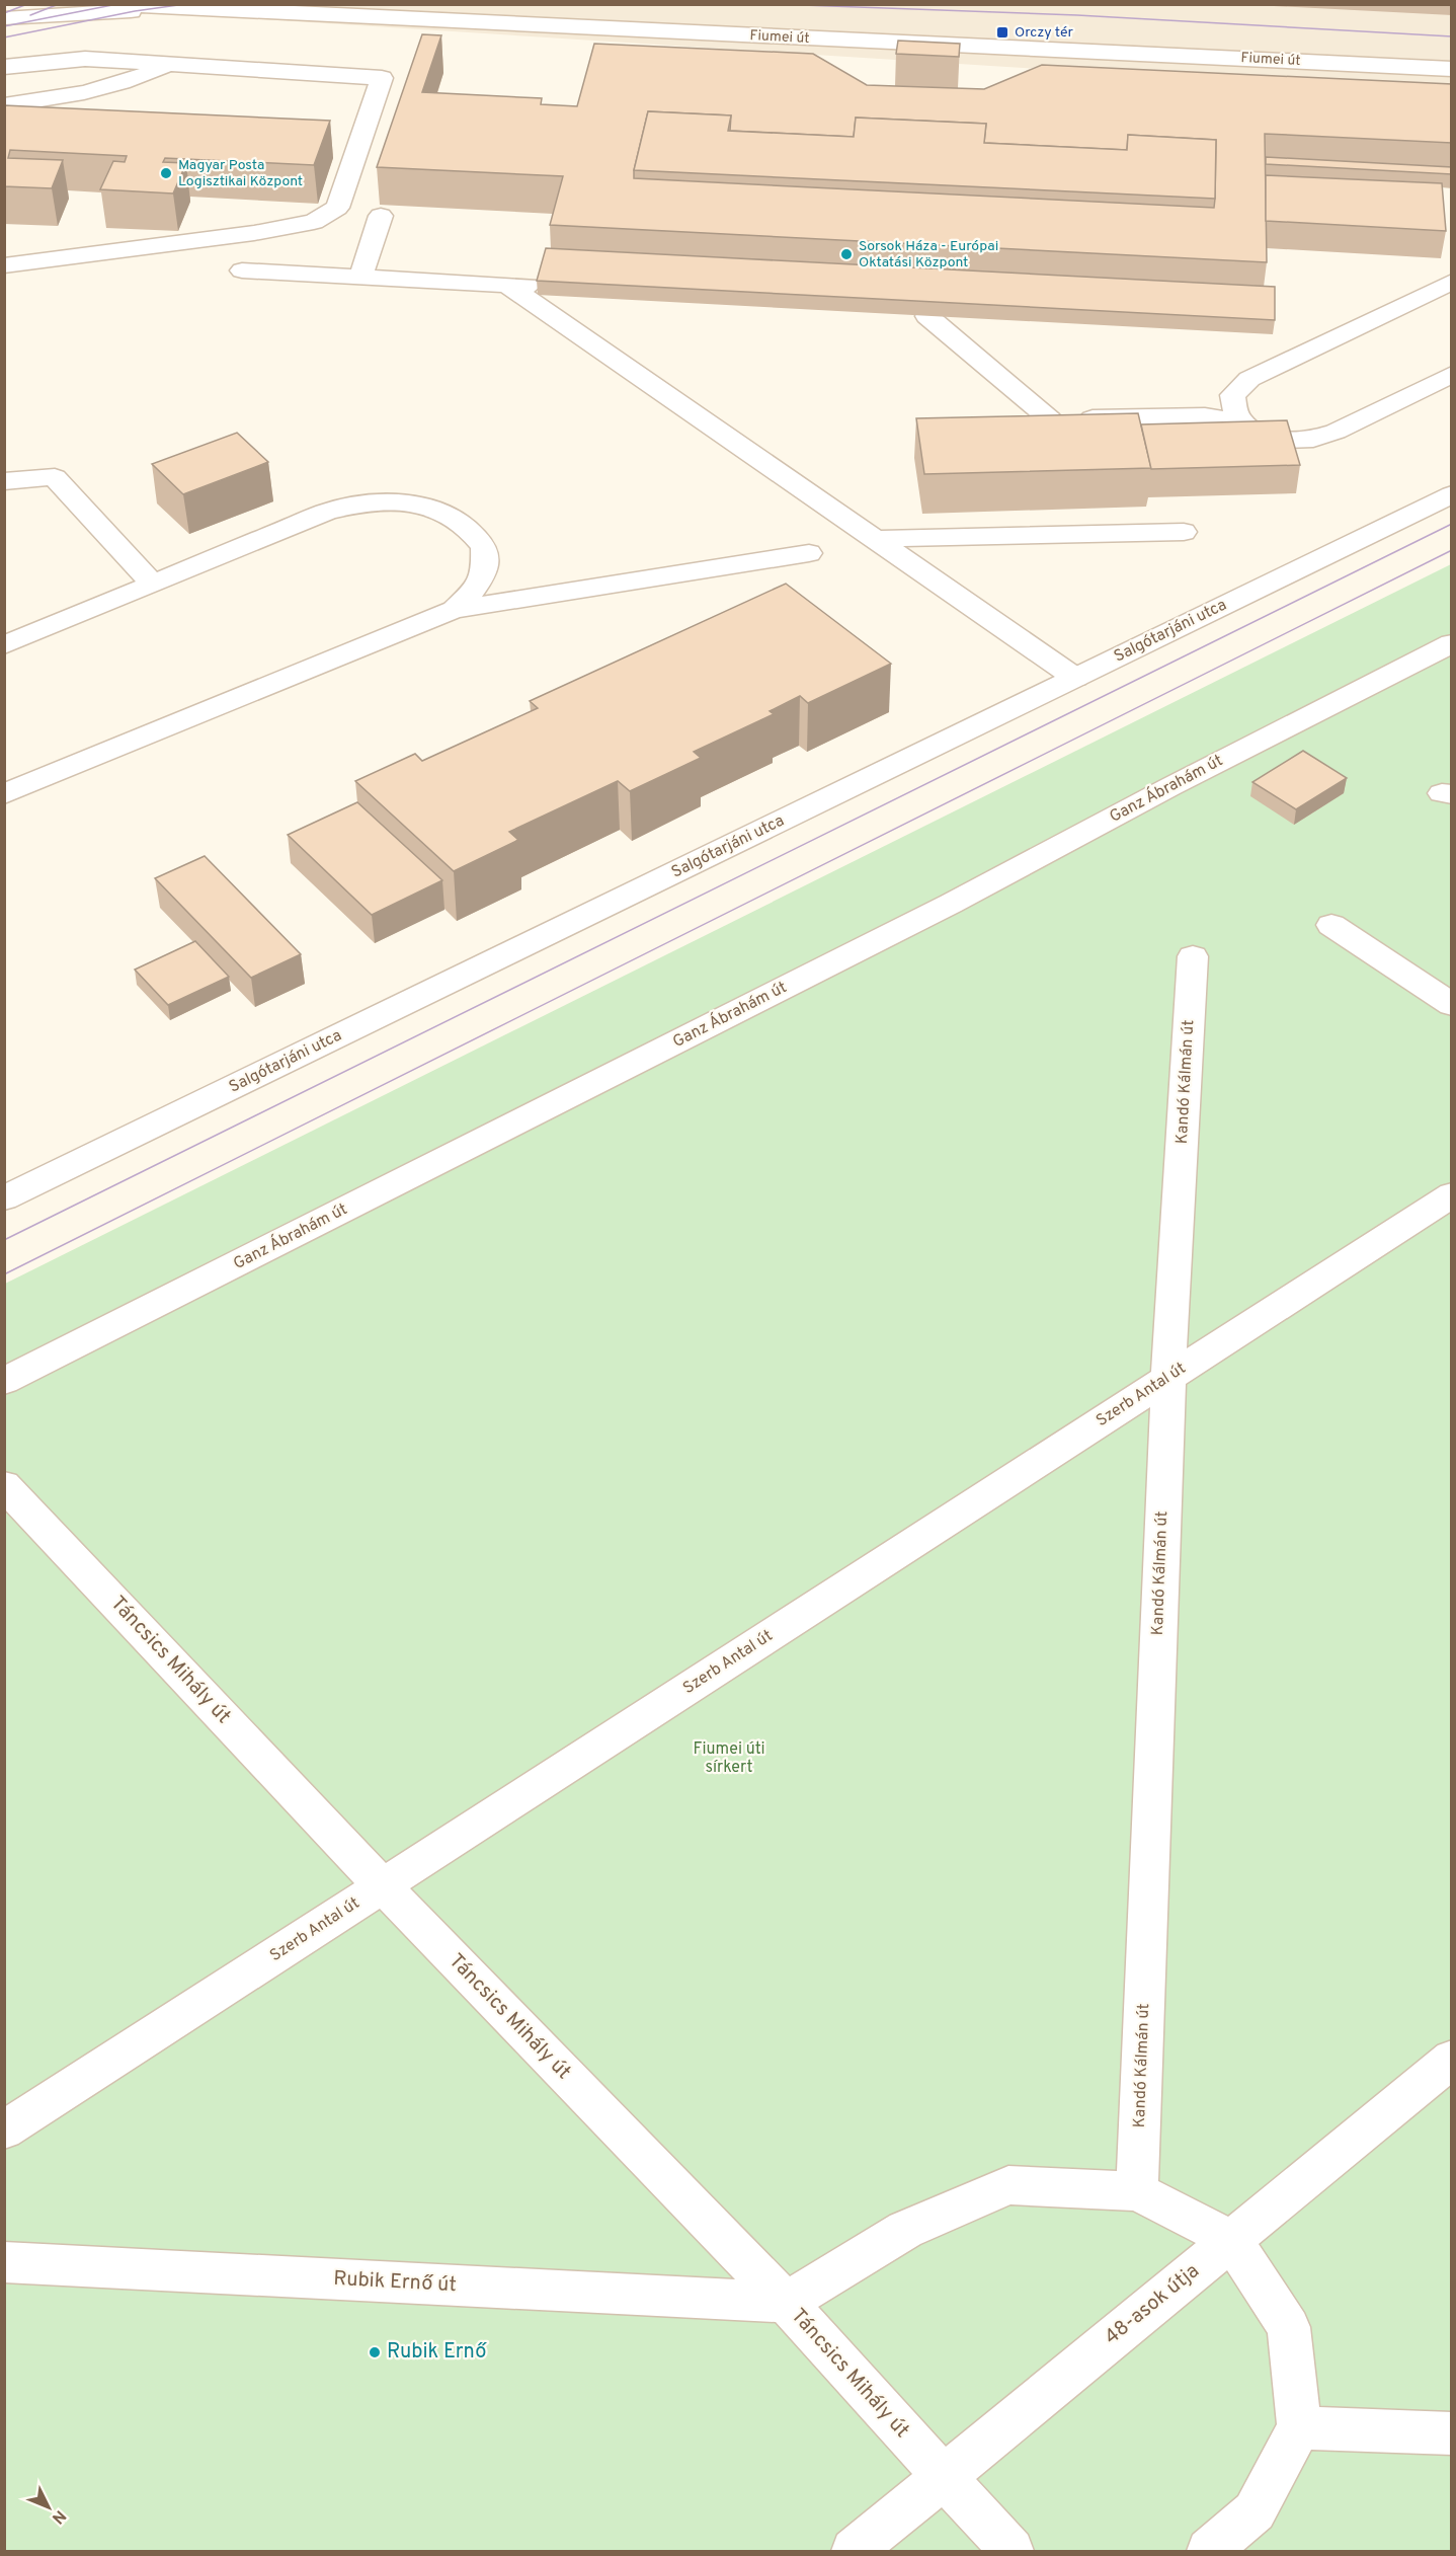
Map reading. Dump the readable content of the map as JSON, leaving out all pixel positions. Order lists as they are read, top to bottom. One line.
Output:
{"streets":{"main road":["Fiumei út","Salgótarjáni utca","Ganz Ábrahám út","Kandó Kálmán út","Szerb Antal út","Táncsics Mihály út","Rubik Ernő út","48-asok útja"]},"crossings":[["Kandó Kálmán út","Szerb Antal út"],["Szerb Antal út","Táncsics Mihály út"],["Táncsics Mihály út","Rubik Ernő út"],["Táncsics Mihály út","48-asok útja"]],"parks":["Fiumei úti sírkert"],"places":{"transit":["Orczy tér"],"other":["Magyar Posta Logisztikai Központ","Sorsok Háza - Európai Oktatási Központ","Rubik Ernő"]},"north":"bottom right"}
